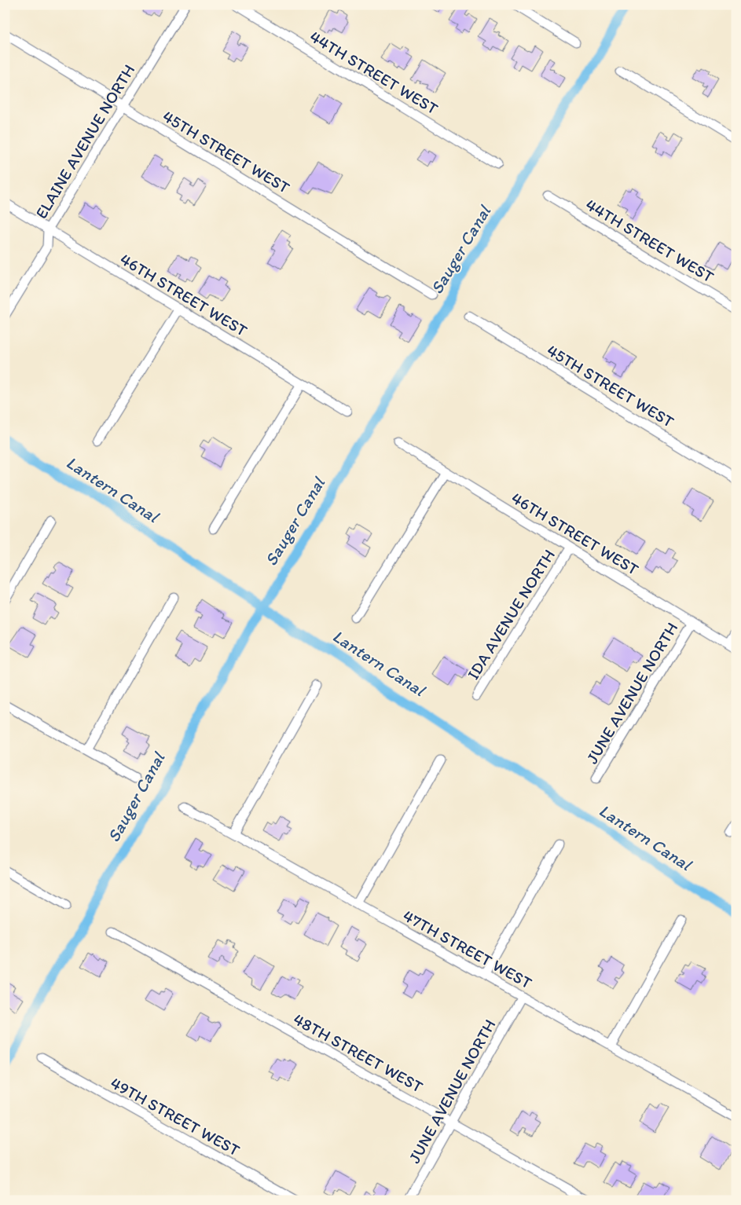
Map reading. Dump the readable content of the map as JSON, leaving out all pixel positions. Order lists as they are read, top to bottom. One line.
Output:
{"streets":{"street":["44TH STREET WEST","ELAINE AVENUE NORTH","45TH STREET WEST","46TH STREET WEST","IDA AVENUE NORTH","JUNE AVENUE NORTH","47TH STREET WEST","48TH STREET WEST","49TH STREET WEST"]},"crossings":[["ELAINE AVENUE NORTH","45TH STREET WEST"],["ELAINE AVENUE NORTH","46TH STREET WEST"],["46TH STREET WEST","IDA AVENUE NORTH"],["46TH STREET WEST","JUNE AVENUE NORTH"],["JUNE AVENUE NORTH","47TH STREET WEST"],["JUNE AVENUE NORTH","48TH STREET WEST"]],"water":["Sauger Canal","Lantern Canal"]}
